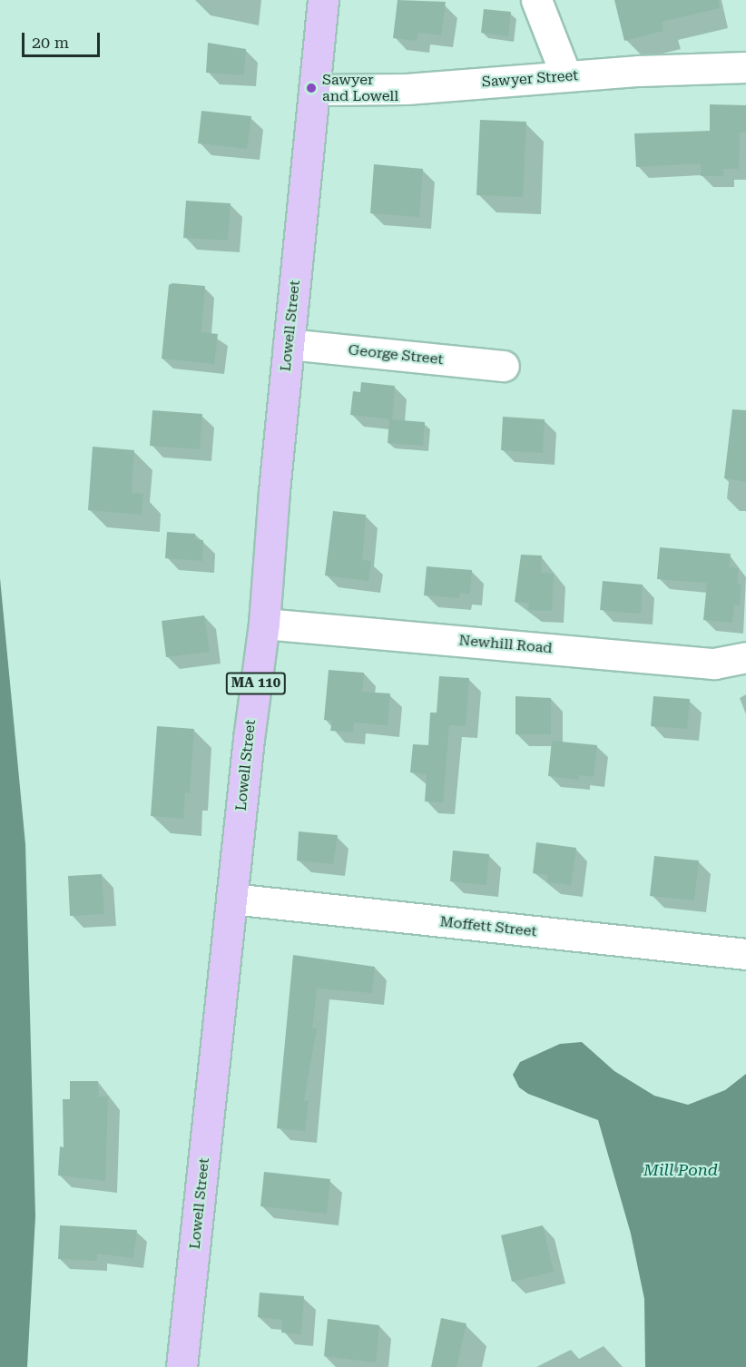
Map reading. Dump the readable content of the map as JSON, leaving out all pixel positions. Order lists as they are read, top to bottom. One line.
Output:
{"streets":{"main road":["Lowell Street","MA 110"],"street":["Sawyer Street","George Street","Newhill Road","Moffett Street"]},"crossings":[["Sawyer Street","Lowell Street"],["Lowell Street","George Street"],["Lowell Street","Newhill Road"],["Lowell Street","Moffett Street"]],"water":["Mill Pond"],"places":["Sawyer and Lowell"],"scale_bar":"20 m"}
